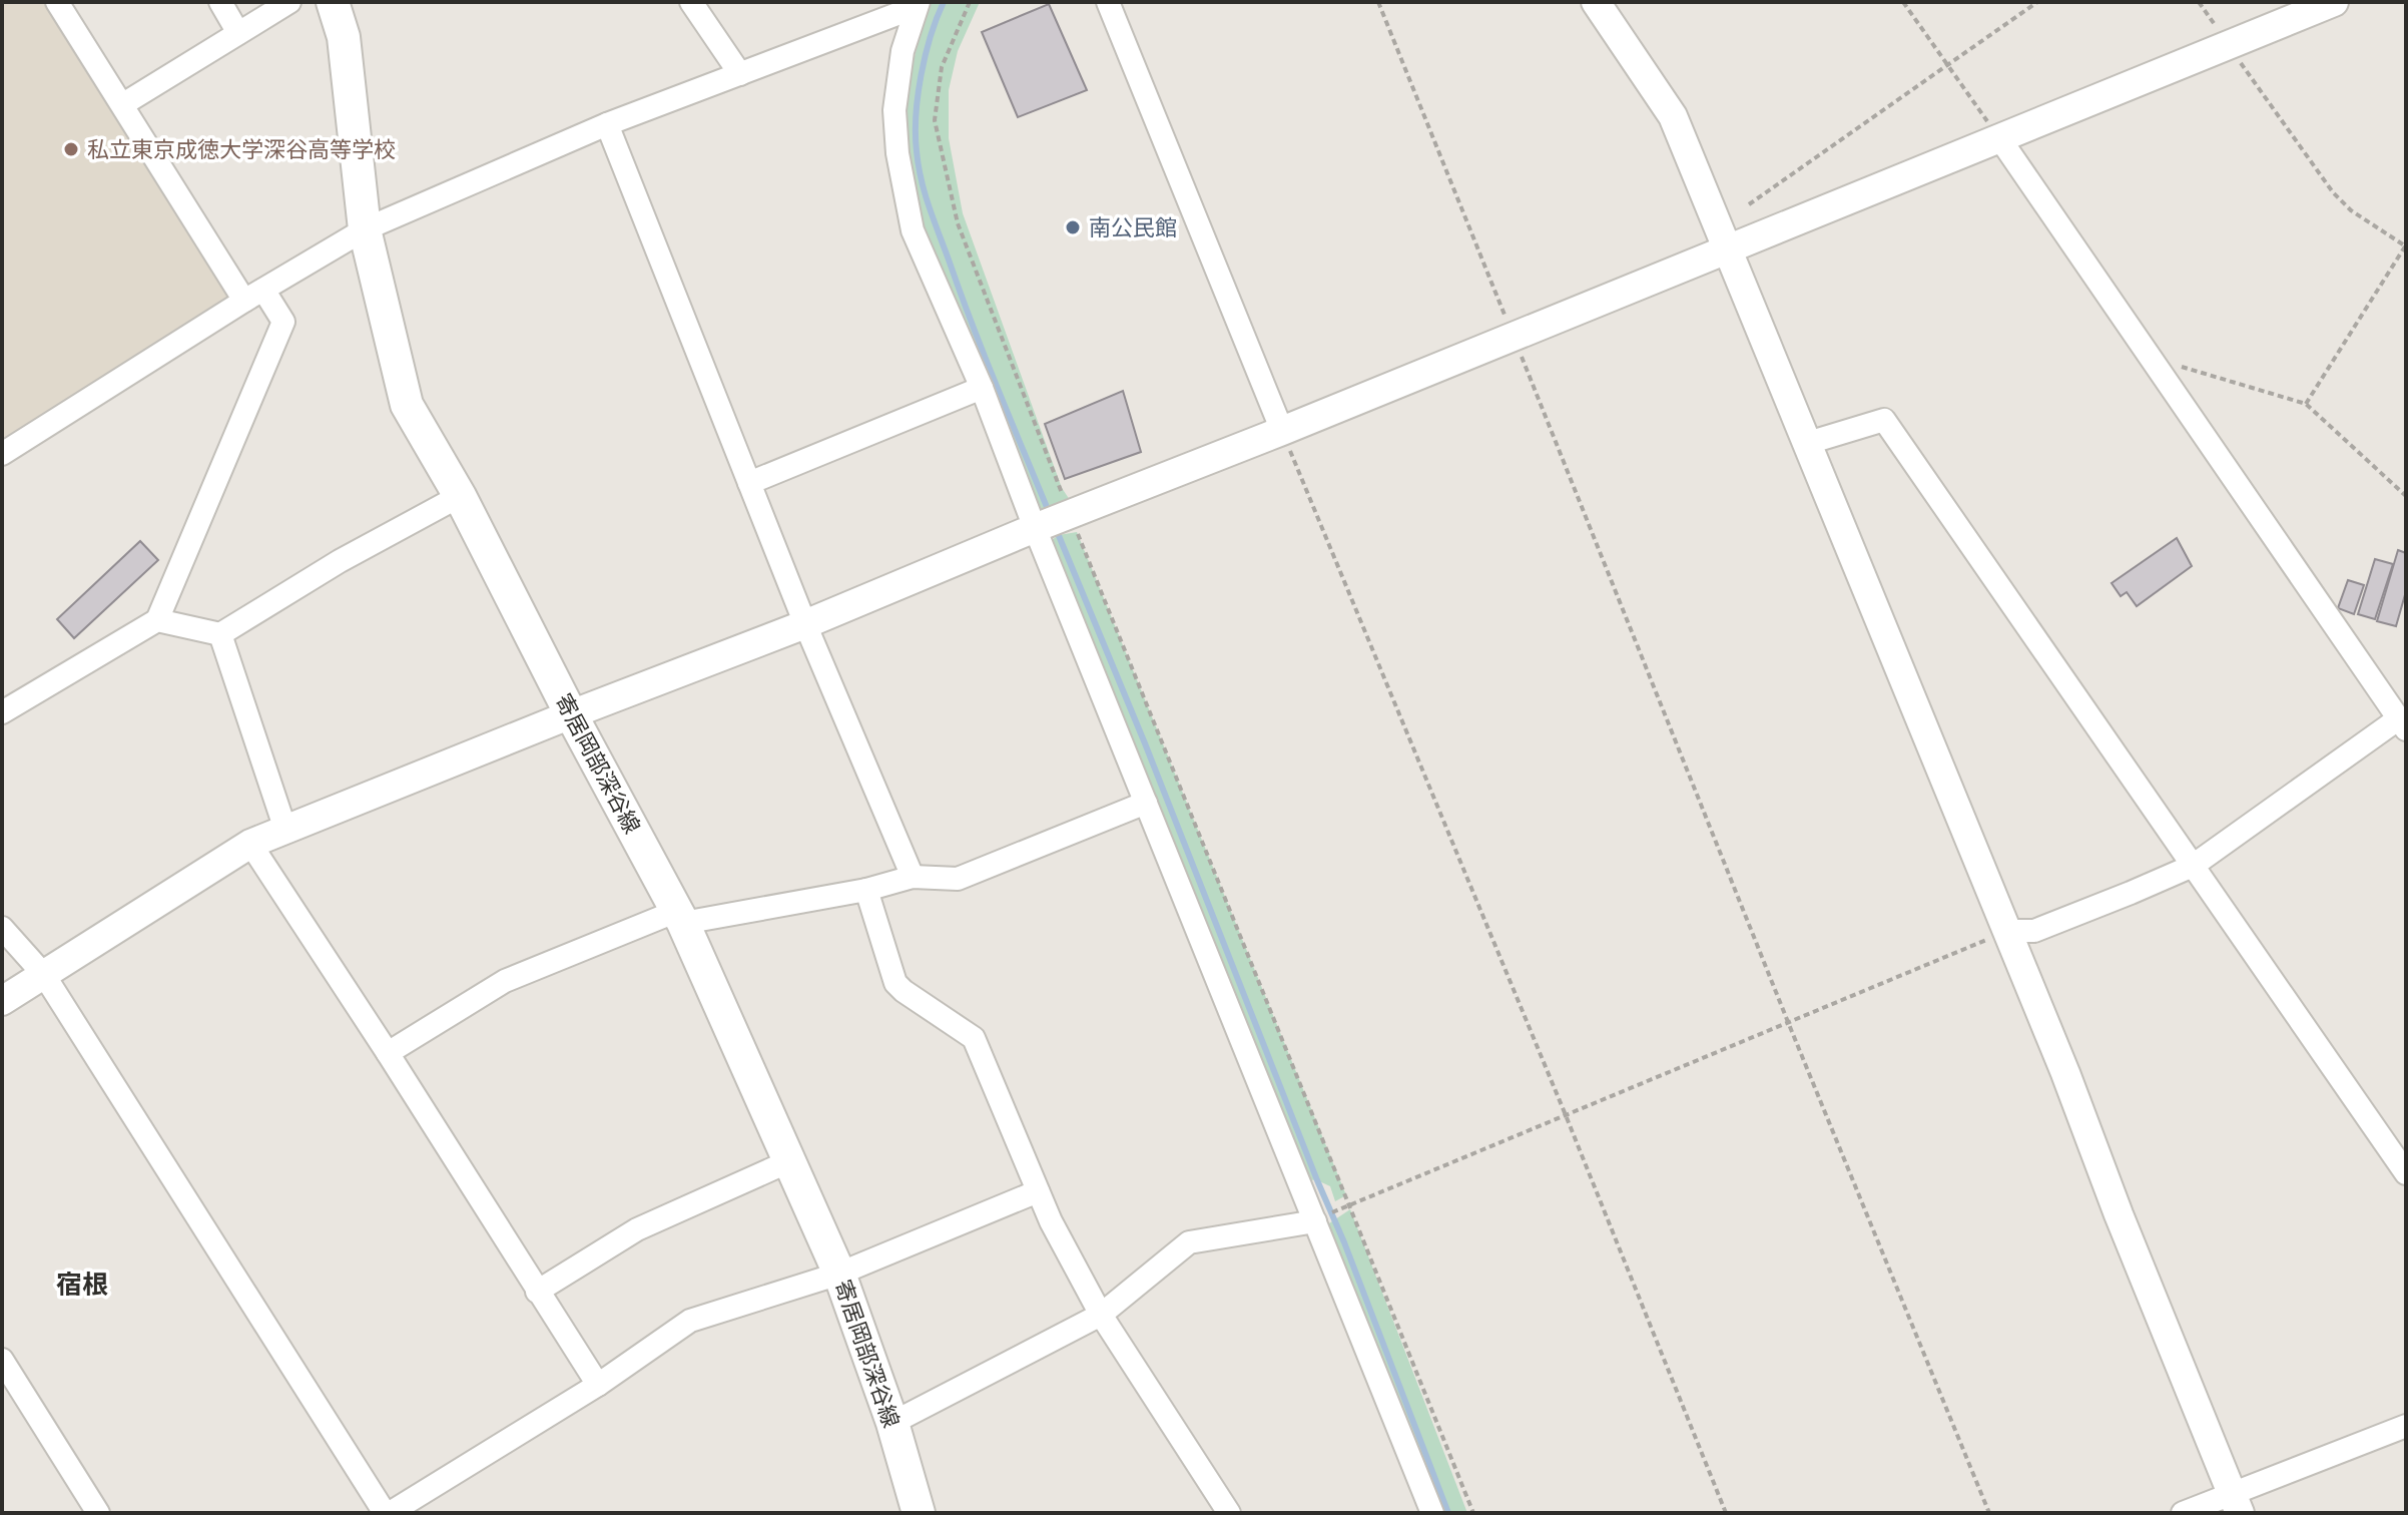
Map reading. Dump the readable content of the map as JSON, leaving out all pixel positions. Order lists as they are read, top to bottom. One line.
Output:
{"streets":{"main road":["寄居岡部深谷線"]},"districts":["宿根"],"places":["私立東京成徳大学深谷高等学校","南公民館"]}
